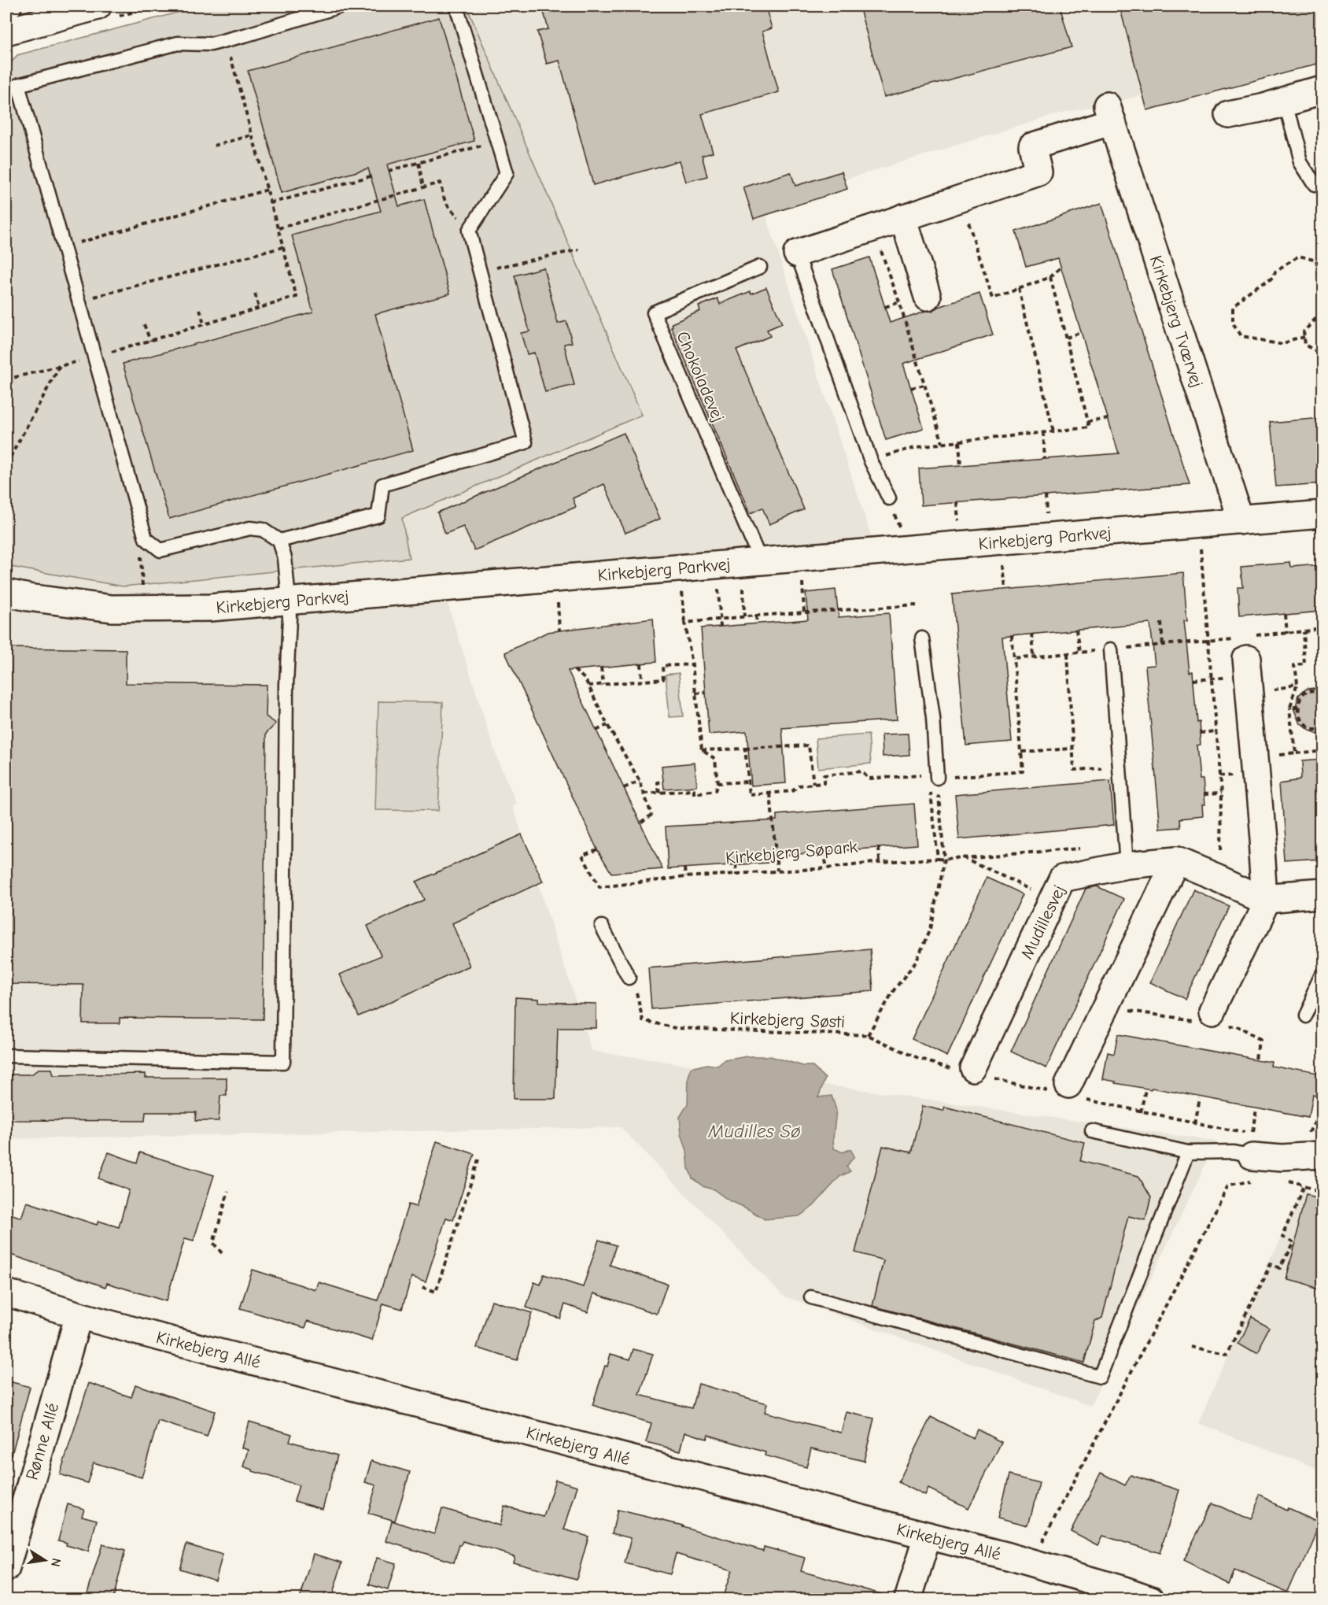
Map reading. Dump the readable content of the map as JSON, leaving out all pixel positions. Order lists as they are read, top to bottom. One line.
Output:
{"streets":{"street":["Kirkebjerg Tværvej","Kirkebjerg Parkvej","Mudillesvej","Kirkebjerg Allé","Rønne Allé"],"lane":["Chokoladevej"],"path":["Kirkebjerg Søpark","Kirkebjerg Søsti"]},"crossings":[["Kirkebjerg Tværvej","Kirkebjerg Parkvej"],["Chokoladevej","Kirkebjerg Parkvej"],["Mudillesvej","Kirkebjerg Søsti"],["Kirkebjerg Allé","Rønne Allé"]],"water":["Mudilles Sø"],"north":"right"}
